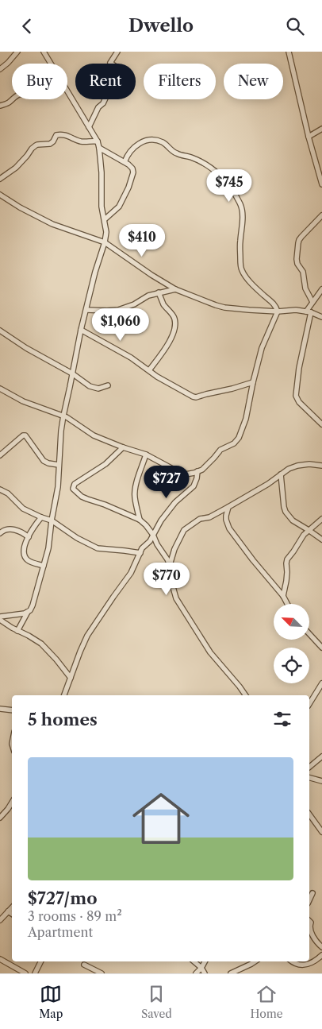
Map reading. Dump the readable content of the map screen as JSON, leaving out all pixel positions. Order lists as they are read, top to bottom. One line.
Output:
{"north":"top left","page":{"header":"Dwello","chip":["Buy","Rent","Filters","New"],"price":["$745","$410","$1,060","$727","$770"],"heading":"5 homes","list":[{"name":"$727/mo","note":"3 rooms · 89 m² · Apartment"}],"tabs":["Map","Saved","Home"]}}
